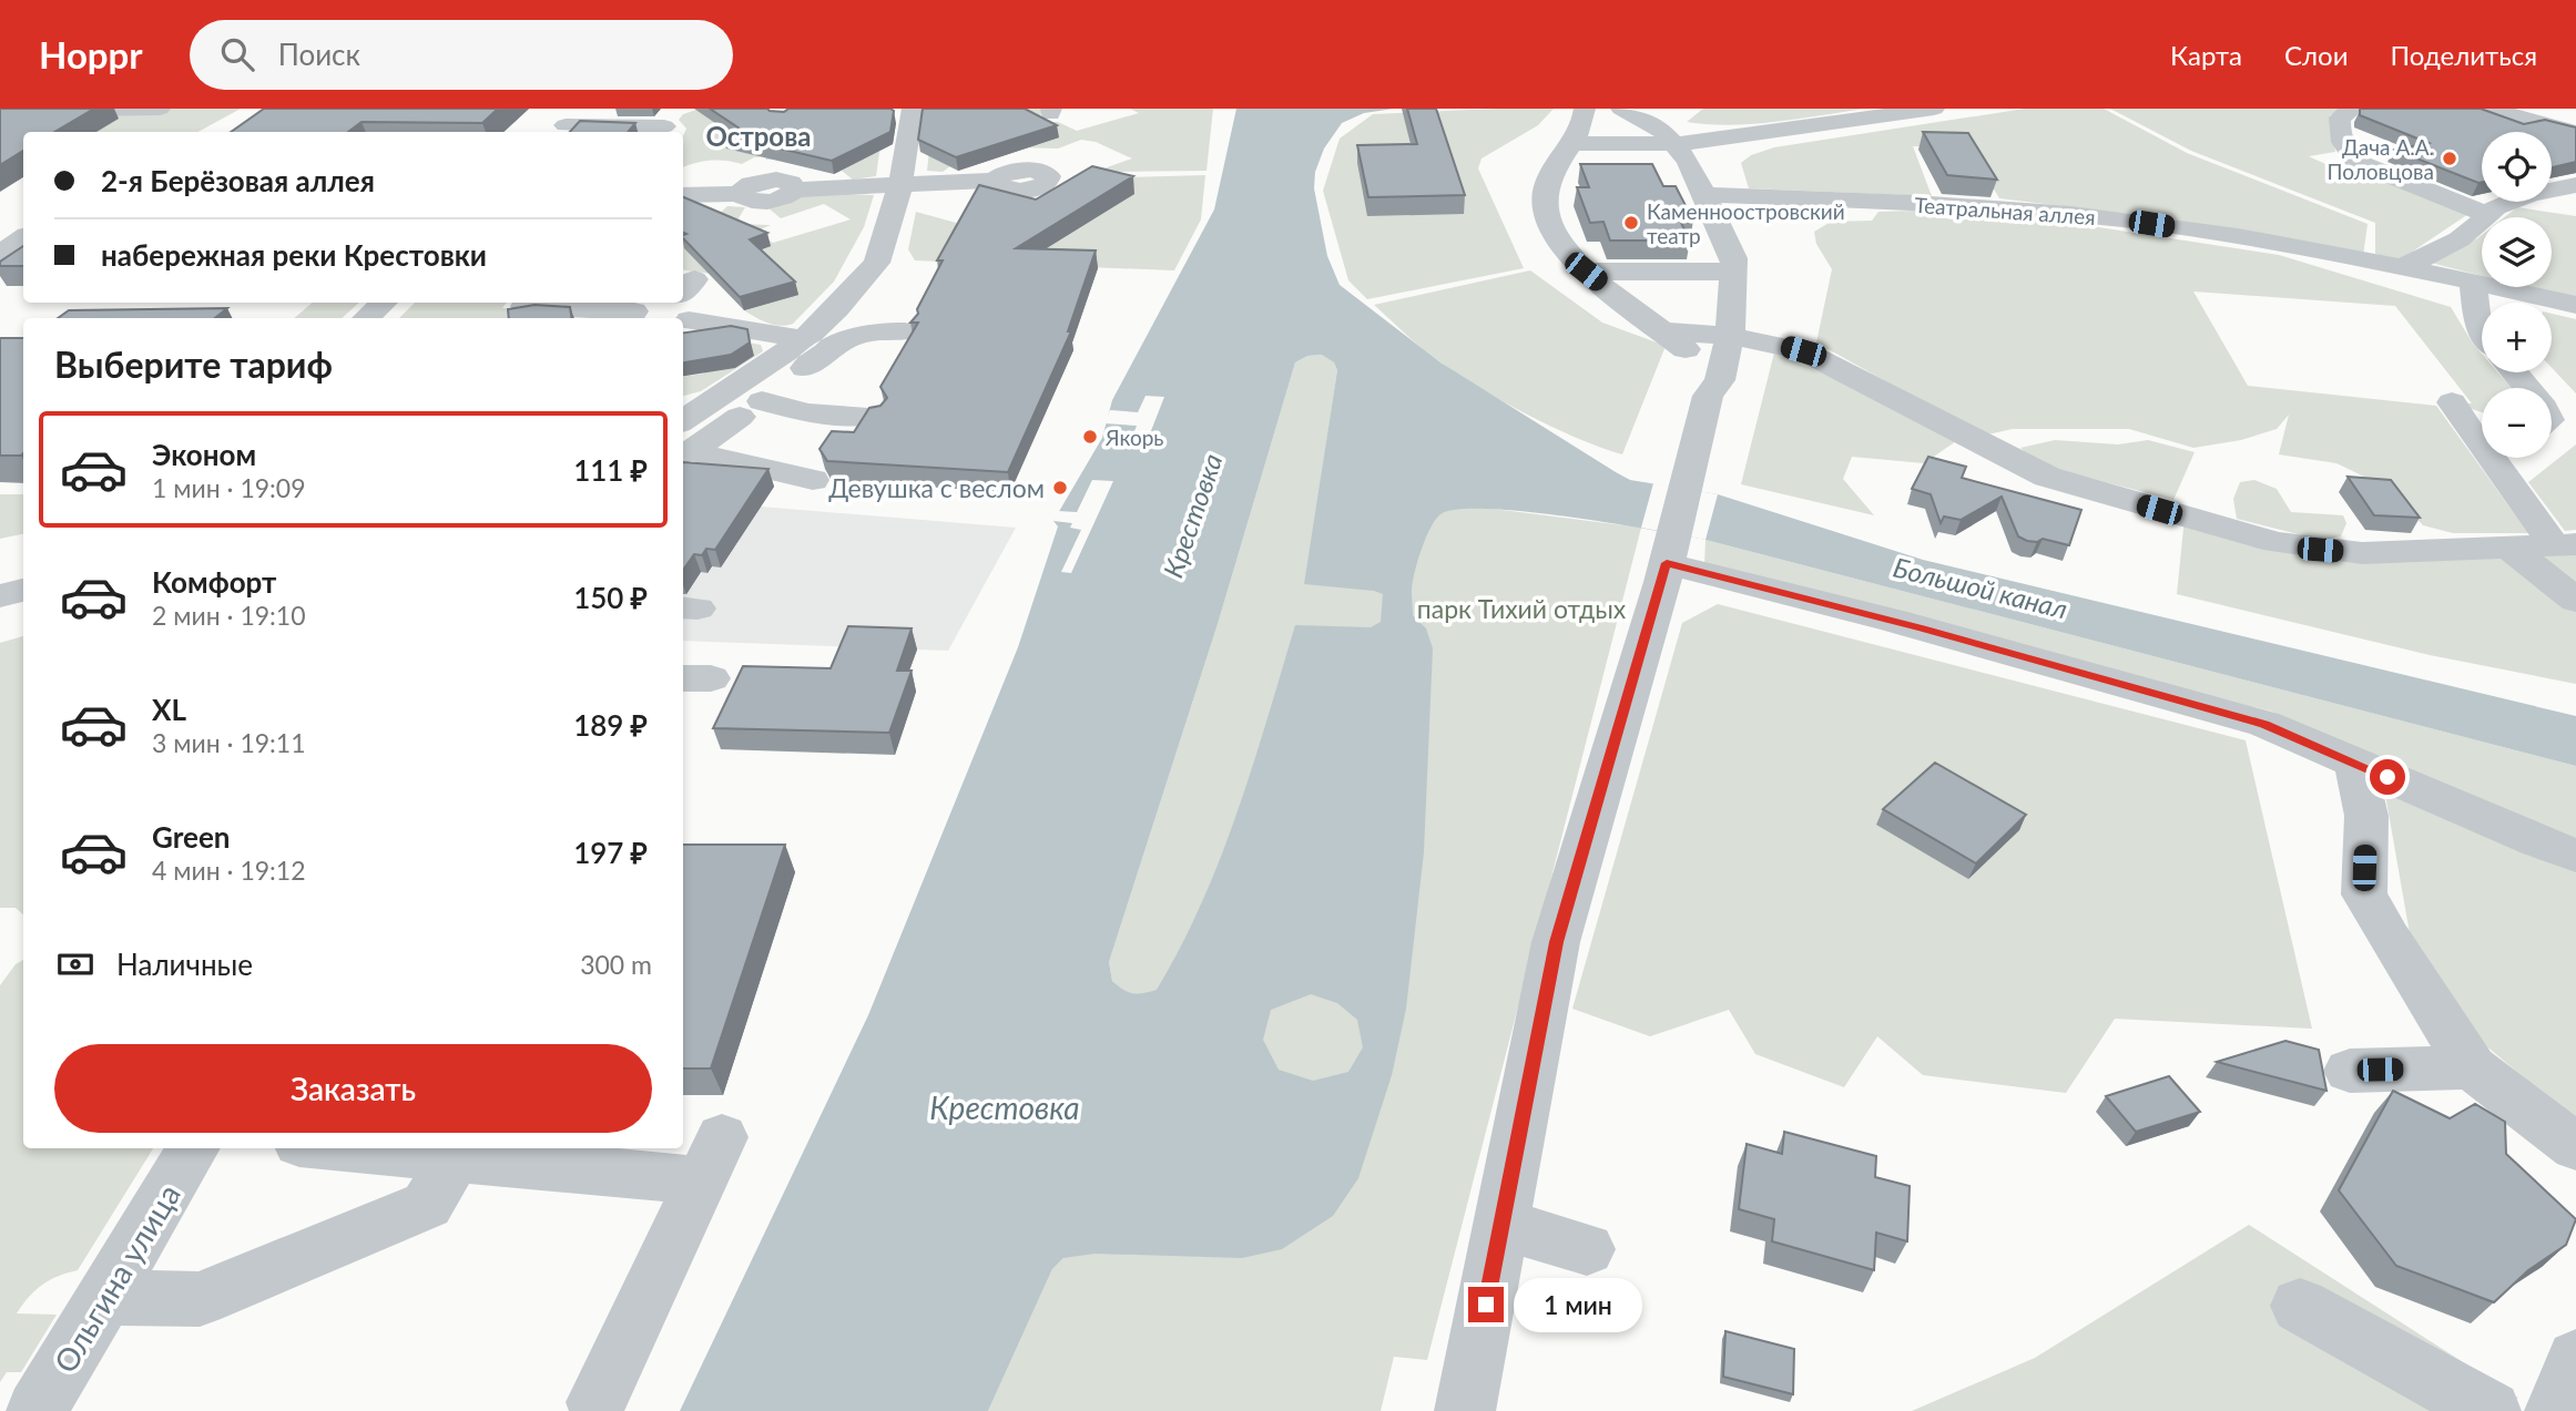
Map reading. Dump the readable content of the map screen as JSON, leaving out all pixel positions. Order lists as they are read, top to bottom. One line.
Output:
{"streets":{"street":["Театральная аллея","Ольгина улица"]},"districts":["Острова"],"water":["Крестовка","Большой канал"],"parks":["парк Тихий отдых"],"places":["Дача А.А. Половцова","Каменноостровский театр","Якорь","Девушка с веслом"],"page":{"header":"Hoppr","search":"Поиск","nav":["Карта","Слои","Поделиться"],"map_buttons":["+","−"],"banner":["2-я Берёзовая аллея","набережная реки Крестовки"],"heading":"Выберите тариф","list":[{"name":"Эконом","note":"1 мин · 19:09","value":"111 ₽"},{"name":"Комфорт","note":"2 мин · 19:10","value":"150 ₽"},{"name":"XL","note":"3 мин · 19:11","value":"189 ₽"},{"name":"Green","note":"4 мин · 19:12","value":"197 ₽"}],"pay":["Наличные","300 m"],"buttons":"Заказать","bubble":"1 мин"}}
